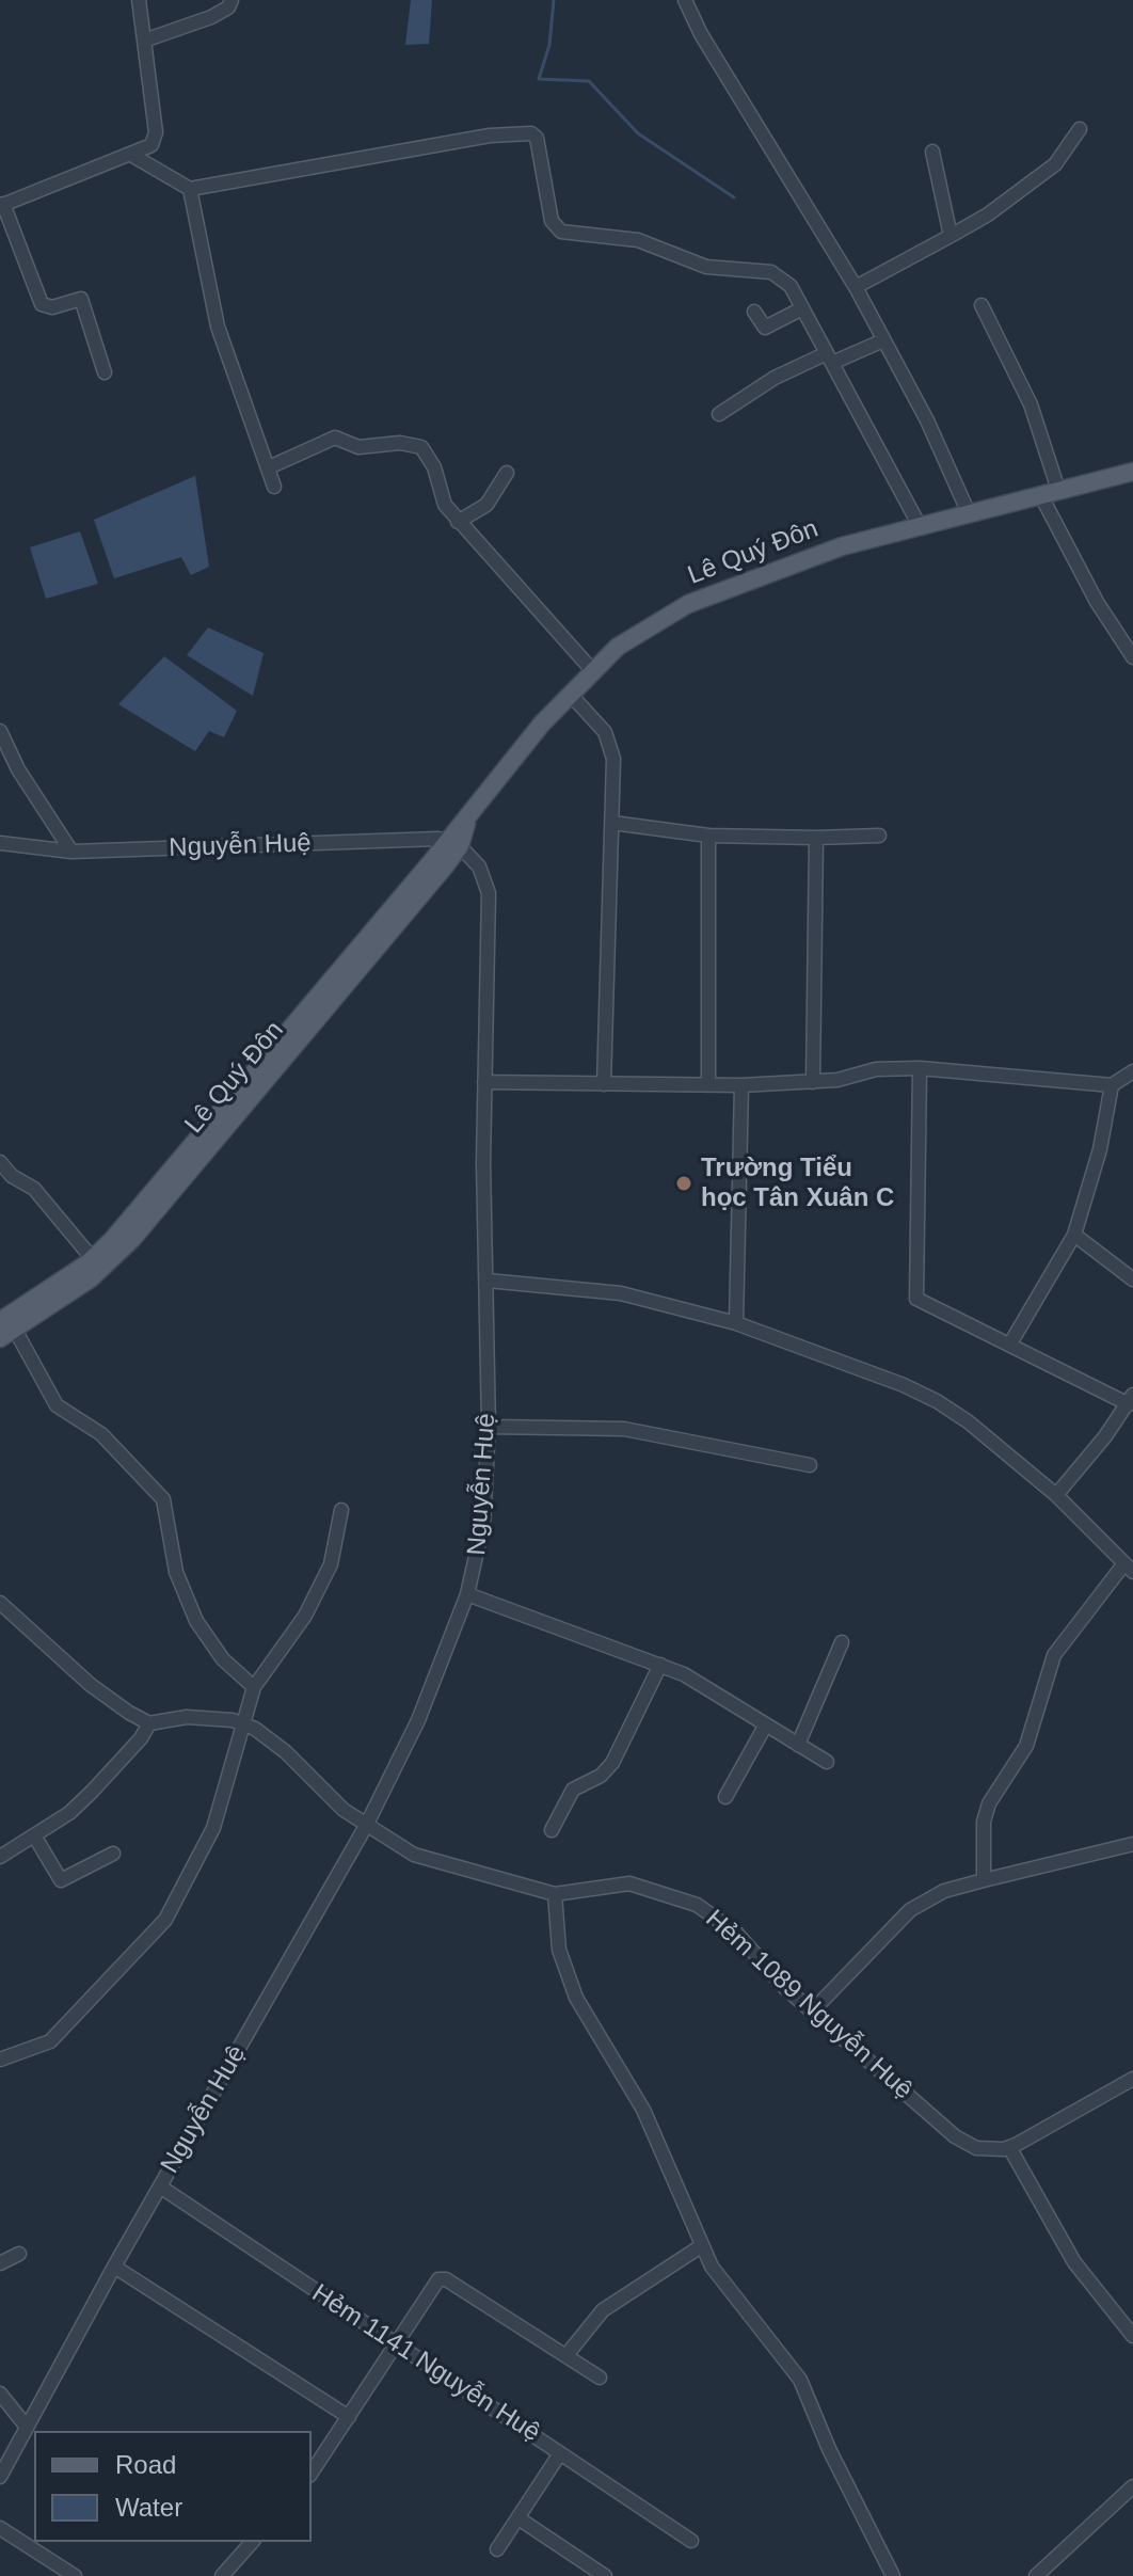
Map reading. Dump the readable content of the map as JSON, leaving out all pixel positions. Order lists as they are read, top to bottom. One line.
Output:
{"streets":{"main road":["Lê Quý Đôn"],"street":["Nguyễn Huệ","Hẻm 1089 Nguyễn Huệ","Hẻm 1141 Nguyễn Huệ"]},"crossings":[["Lê Quý Đôn","Nguyễn Huệ"],["Nguyễn Huệ","Hẻm 1089 Nguyễn Huệ"],["Nguyễn Huệ","Hẻm 1141 Nguyễn Huệ"]],"places":["Trường Tiểu học Tân Xuân C"],"legend":["Road","Water"]}
